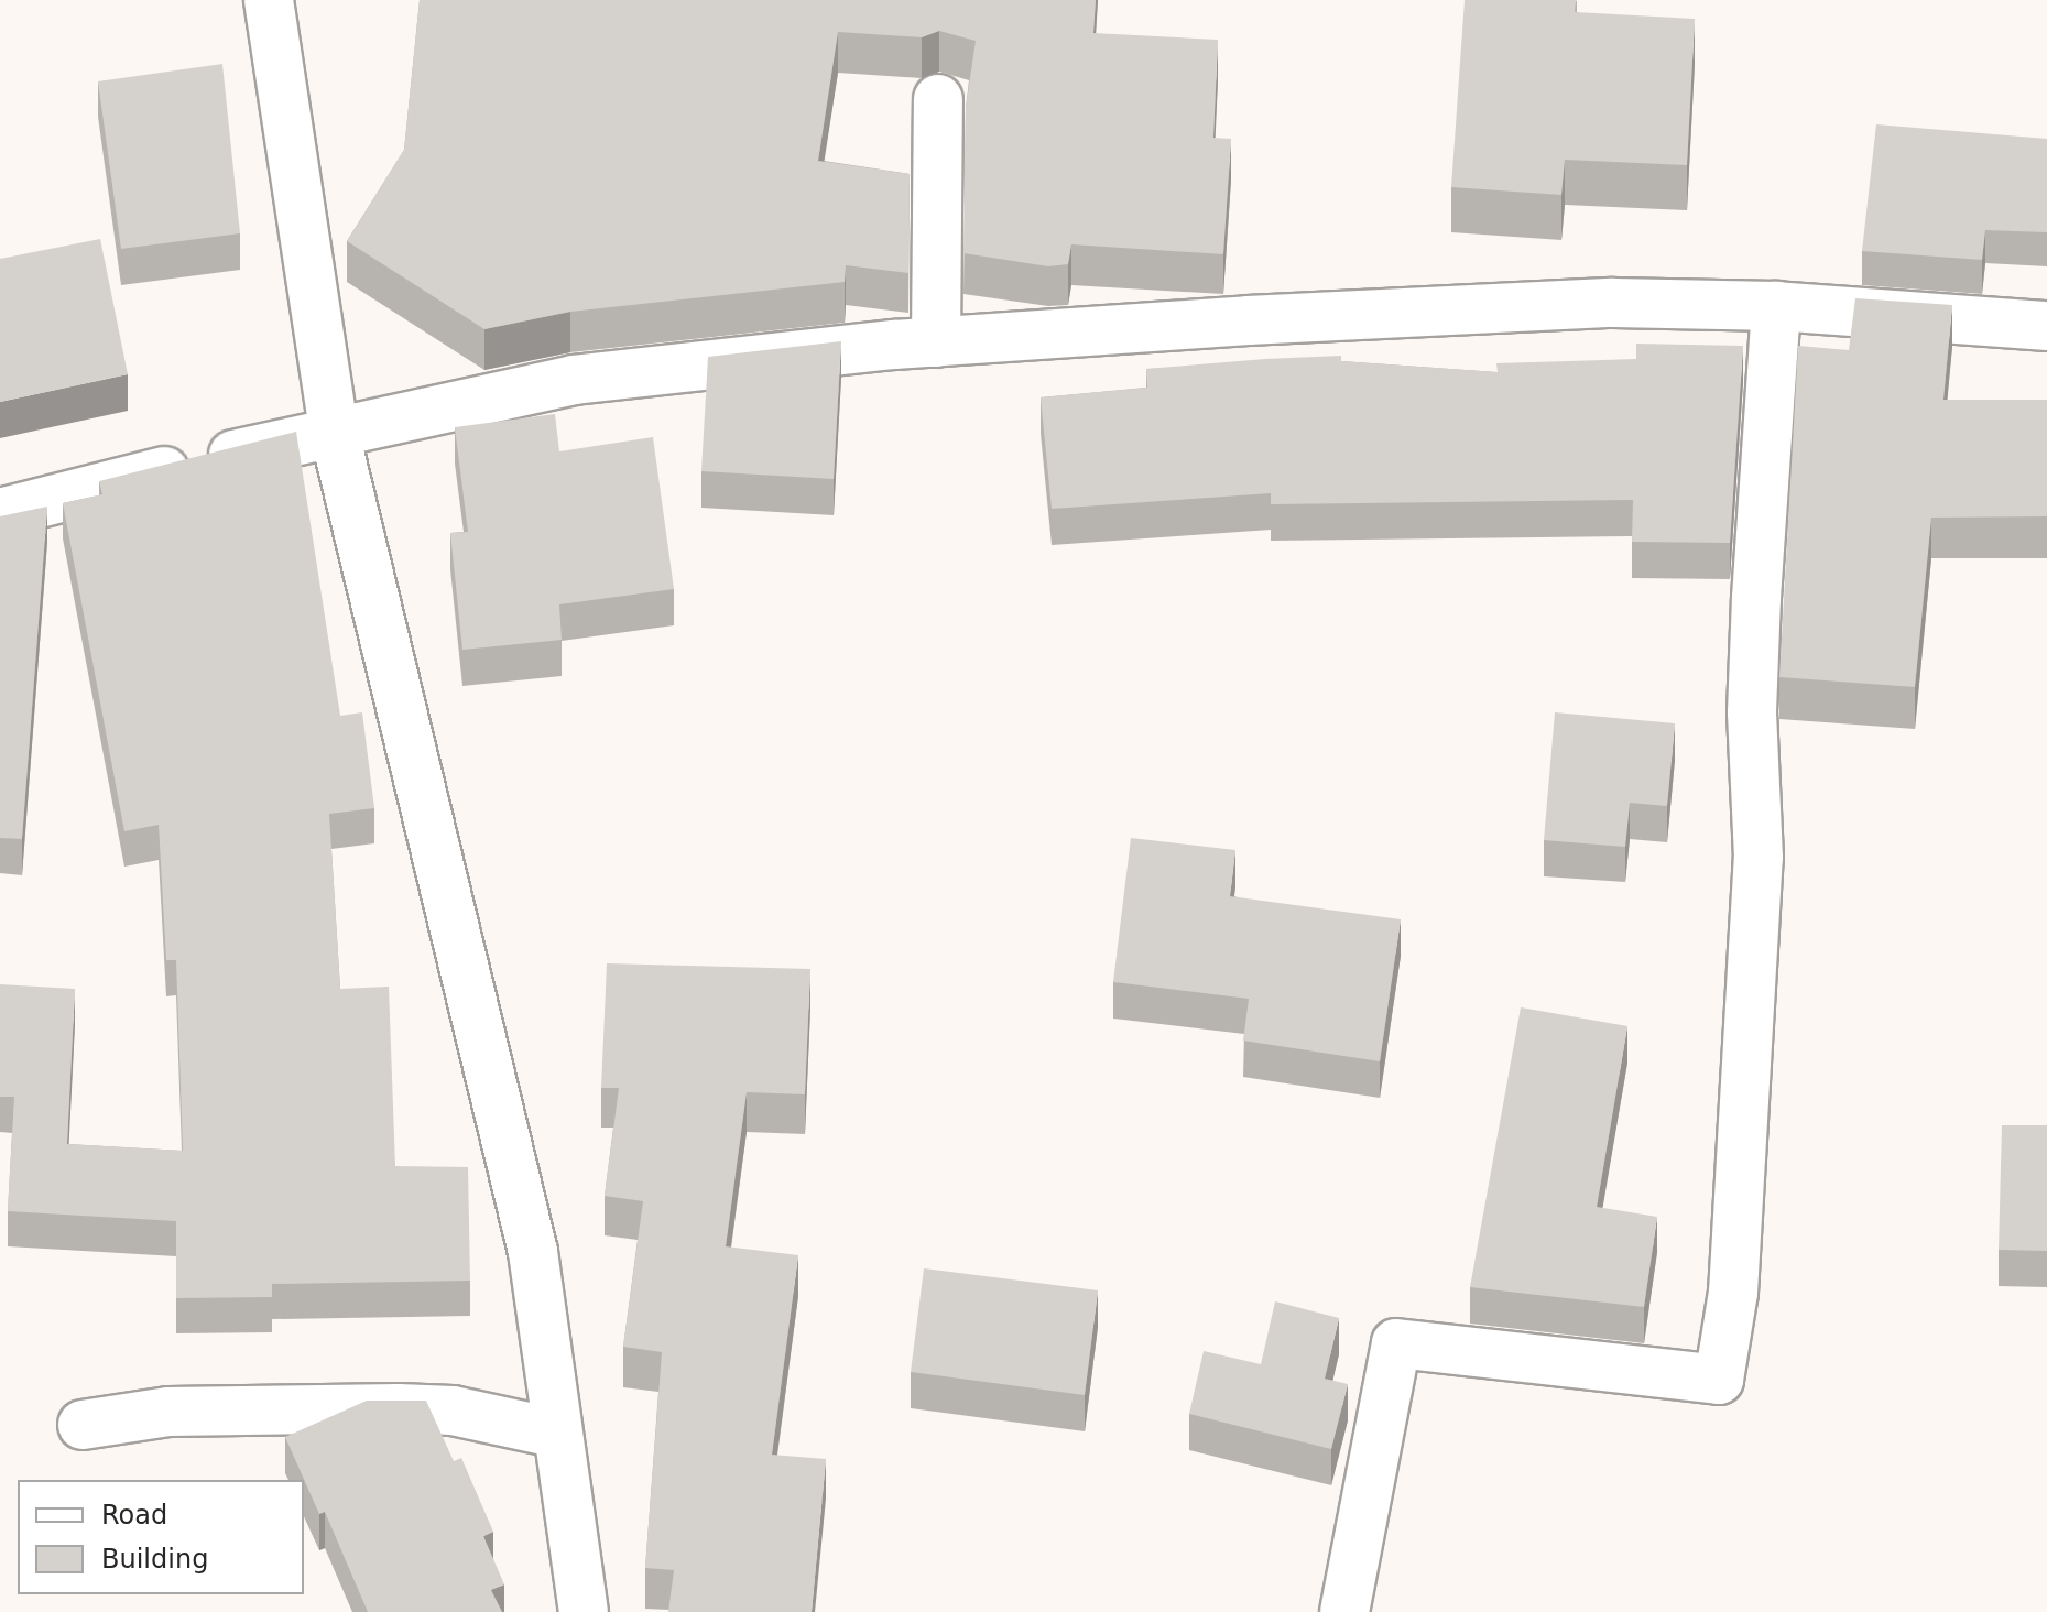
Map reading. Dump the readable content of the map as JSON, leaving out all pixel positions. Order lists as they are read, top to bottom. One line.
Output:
{"legend":["Road","Building"]}
